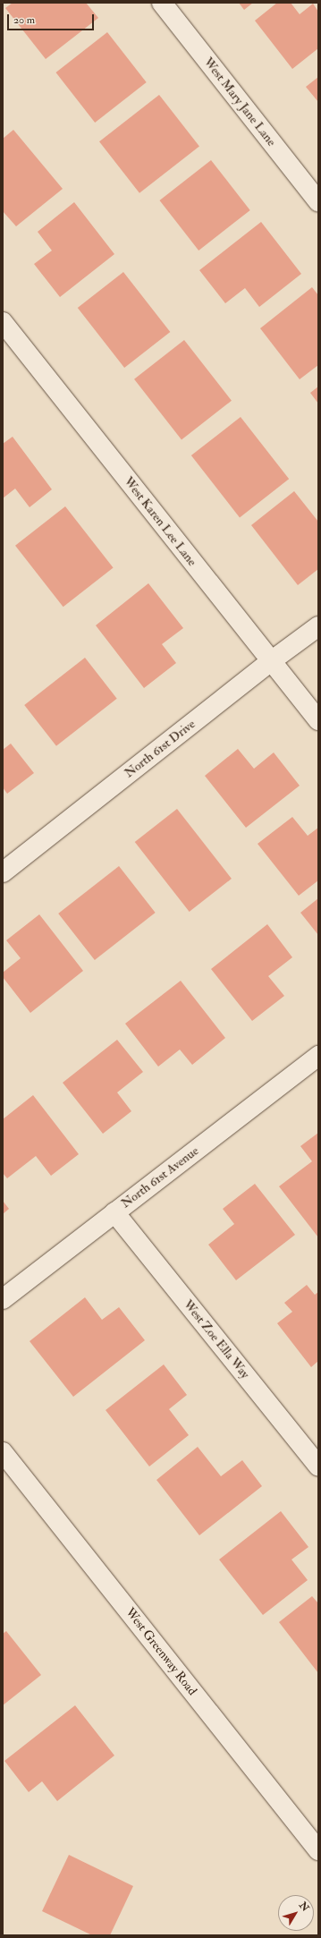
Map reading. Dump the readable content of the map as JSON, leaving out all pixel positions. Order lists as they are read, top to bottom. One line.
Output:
{"streets":{"street":["West Mary Jane Lane","West Karen Lee Lane","North 61st Drive","North 61st Avenue","West Zoe Ella Way","West Greenway Road"]},"crossings":[["West Karen Lee Lane","North 61st Drive"],["North 61st Avenue","West Zoe Ella Way"]],"scale_bar":"20 m","north":"top right"}
